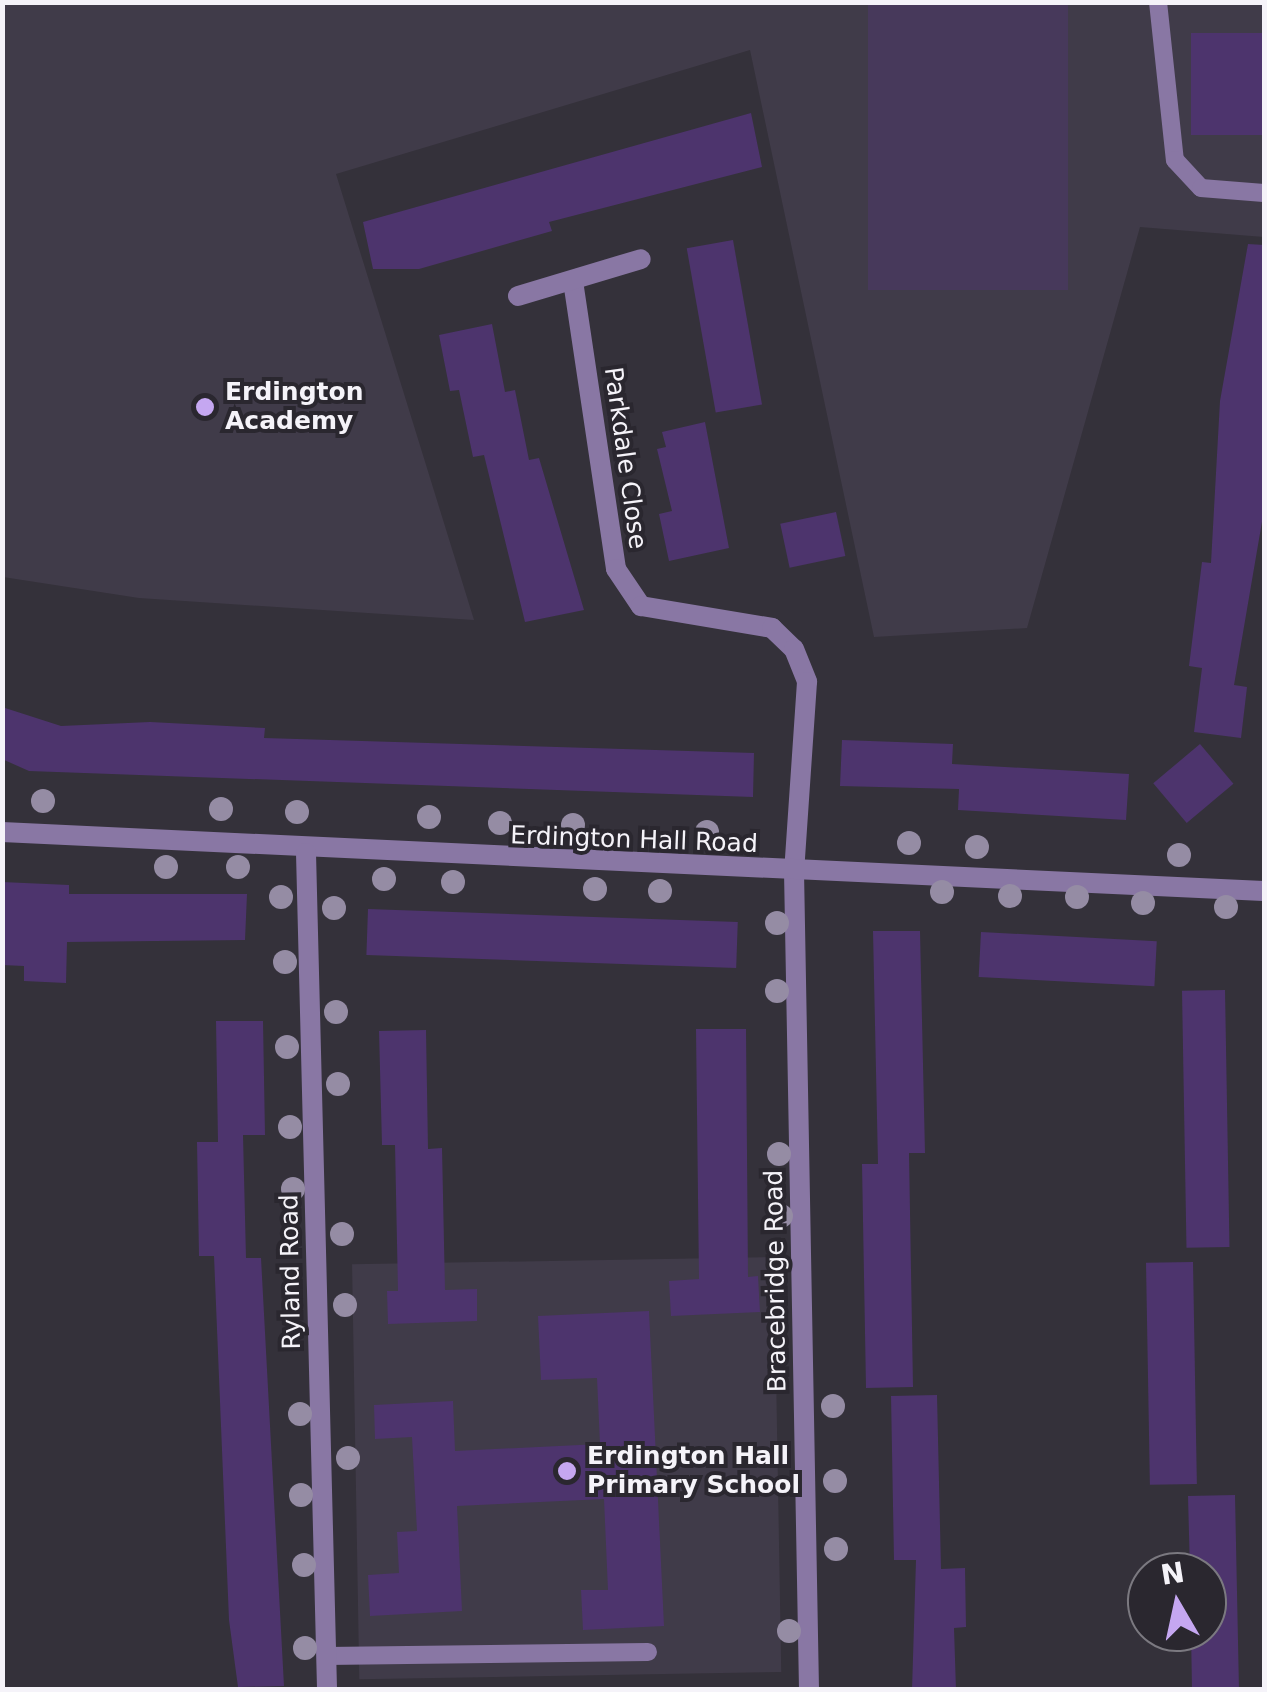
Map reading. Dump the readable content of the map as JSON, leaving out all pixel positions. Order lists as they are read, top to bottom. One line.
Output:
{"streets":{"street":["Parkdale Close","Erdington Hall Road","Ryland Road","Bracebridge Road"]},"crossings":[["Parkdale Close","Erdington Hall Road"],["Parkdale Close","Bracebridge Road"],["Erdington Hall Road","Ryland Road"],["Erdington Hall Road","Bracebridge Road"]],"places":["Erdington Academy","Erdington Hall Primary School"],"north":"top"}
